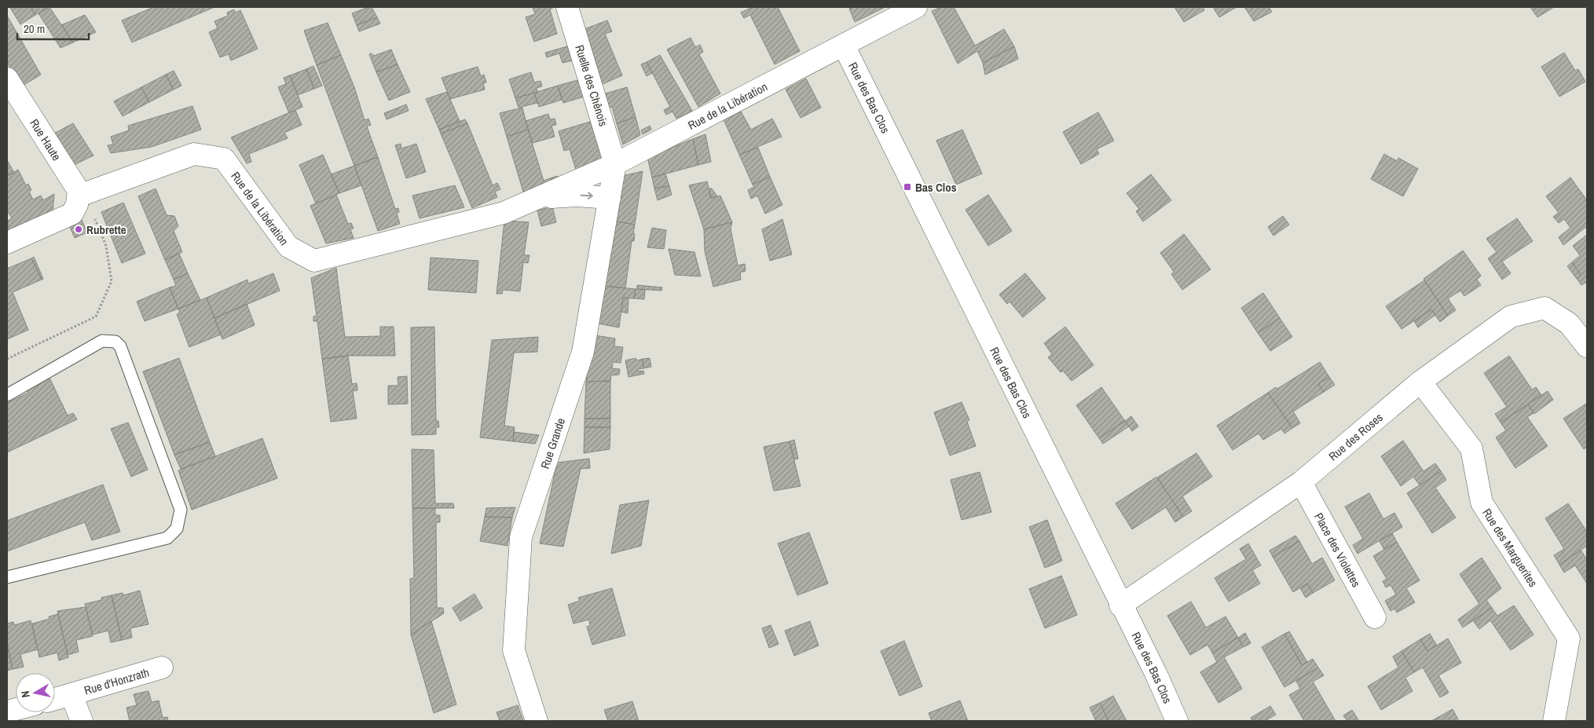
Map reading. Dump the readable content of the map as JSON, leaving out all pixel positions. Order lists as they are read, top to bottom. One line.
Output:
{"streets":{"street":["Ruelle des Chênois","Rue des Bas Clos","Rue de la Libération","Rue Haute","Rue des Roses","Rue Grande","Rue des Marguerites","Place des Violettes","Rue d'Honzrath"]},"crossings":[["Ruelle des Chênois","Rue de la Libération"],["Ruelle des Chênois","Rue Grande"],["Rue des Bas Clos","Rue de la Libération"],["Rue des Bas Clos","Rue des Roses"],["Rue de la Libération","Rue Haute"],["Rue de la Libération","Rue Grande"],["Rue des Roses","Rue des Marguerites"],["Rue des Roses","Place des Violettes"]],"places":{"transit":["Bas Clos"],"other":["Rubrette"]},"scale_bar":"20 m","north":"left"}
